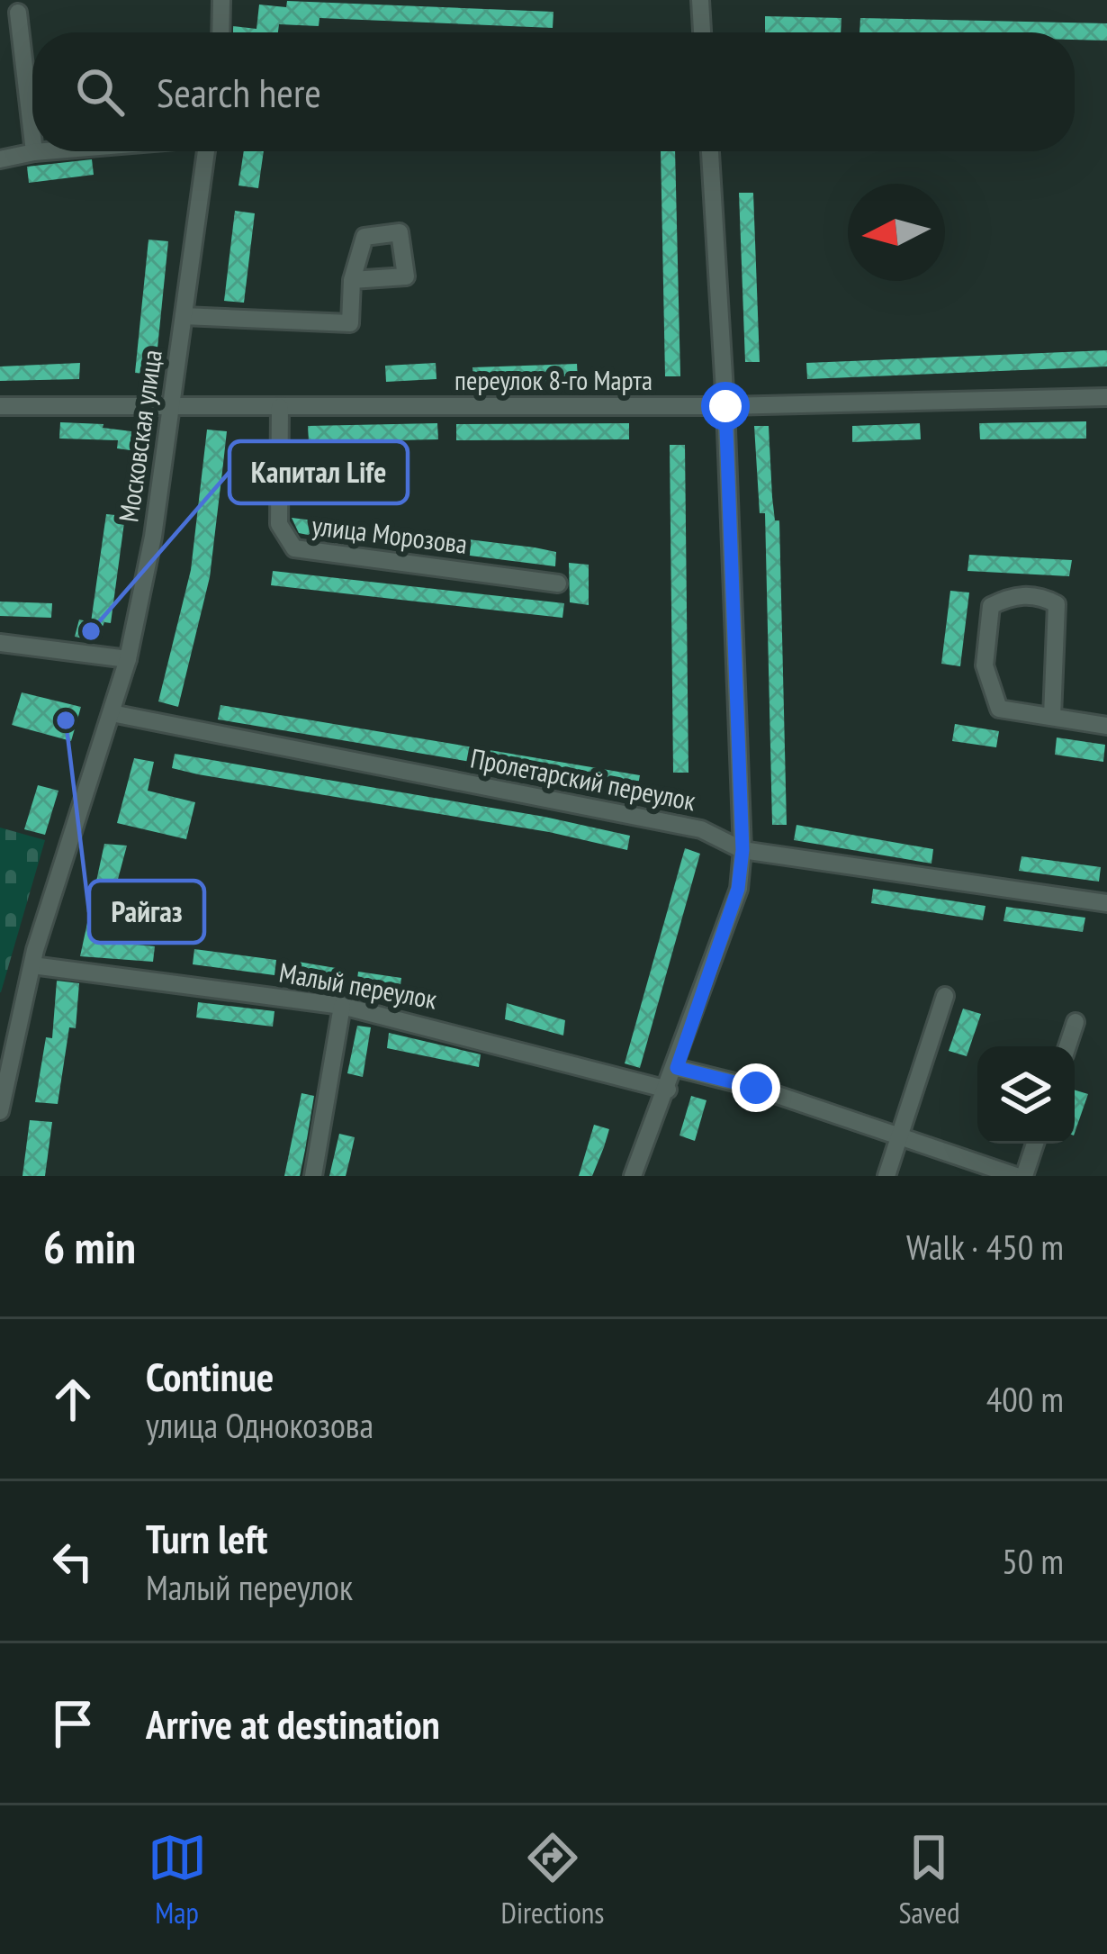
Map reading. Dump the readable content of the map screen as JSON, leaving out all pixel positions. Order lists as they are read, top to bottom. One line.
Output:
{"streets":{"street":["переулок 8-го Марта","Московская улица","улица Морозова","Пролетарский переулок","Малый переулок"]},"crossings":[["переулок 8-го Марта","Московская улица"],["переулок 8-го Марта","улица Морозова"],["Московская улица","Пролетарский переулок"],["Московская улица","Малый переулок"]],"places":["Капитал Life","Райгаз"],"north":"left","page":{"search":"Search here","heading":["6 min","Walk · 450 m"],"list":[["Continue","улица Однокозова","400 m"],["Turn left","Малый переулок","50 m"],"Arrive at destination"],"nav":["Map","Directions","Saved"]}}
